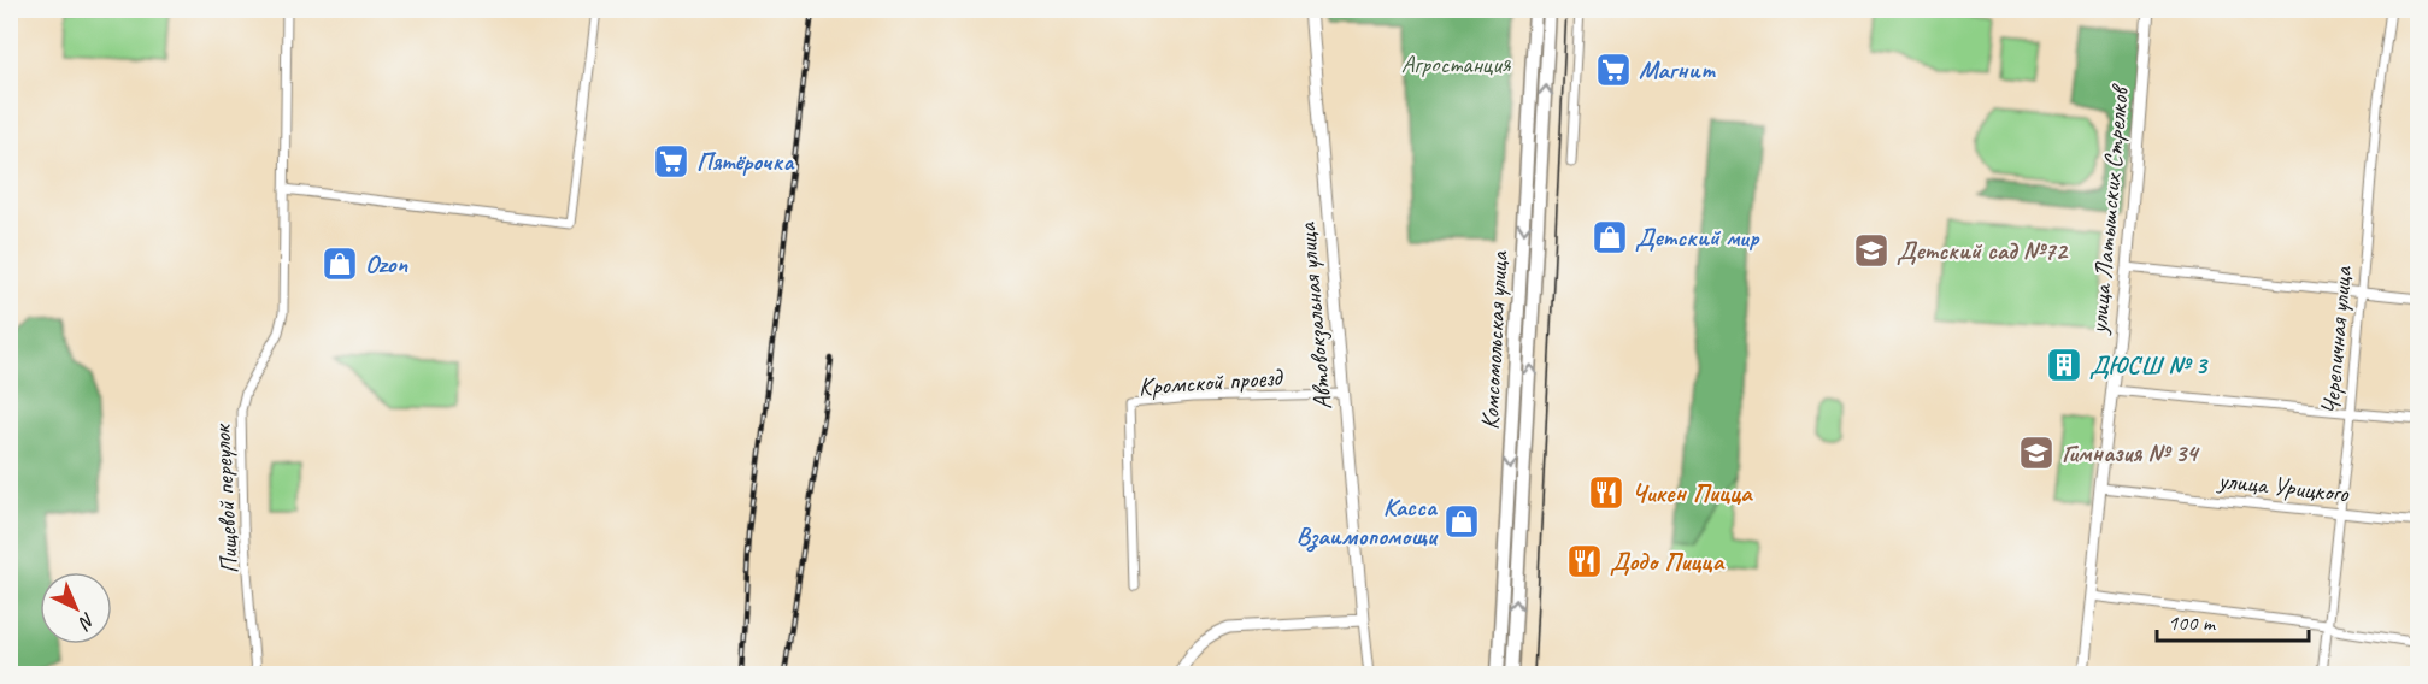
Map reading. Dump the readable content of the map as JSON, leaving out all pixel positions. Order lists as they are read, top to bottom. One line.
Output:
{"streets":{"main road":["Комсомольская улица"],"street":["улица Латышских Стрелков","Автовокзальная улица","Черепичная улица","Кромской проезд","улица Урицкого","Пищевой переулок"]},"crossings":[["улица Латышских Стрелков","улица Урицкого"],["Автовокзальная улица","Кромской проезд"],["Черепичная улица","улица Урицкого"]],"parks":["Агростанция"],"places":{"supermarket":["Магнит","Пятёрочка"],"shop":["Детский мир","Ozon","Касса Взаимопомощи"],"school or university":["Детский сад №72","Гимназия № 34"],"building":["ДЮСШ № 3"],"restaurant":["Чикен Пицца","Додо Пицца"]},"scale_bar":"100 m","north":"bottom right"}
